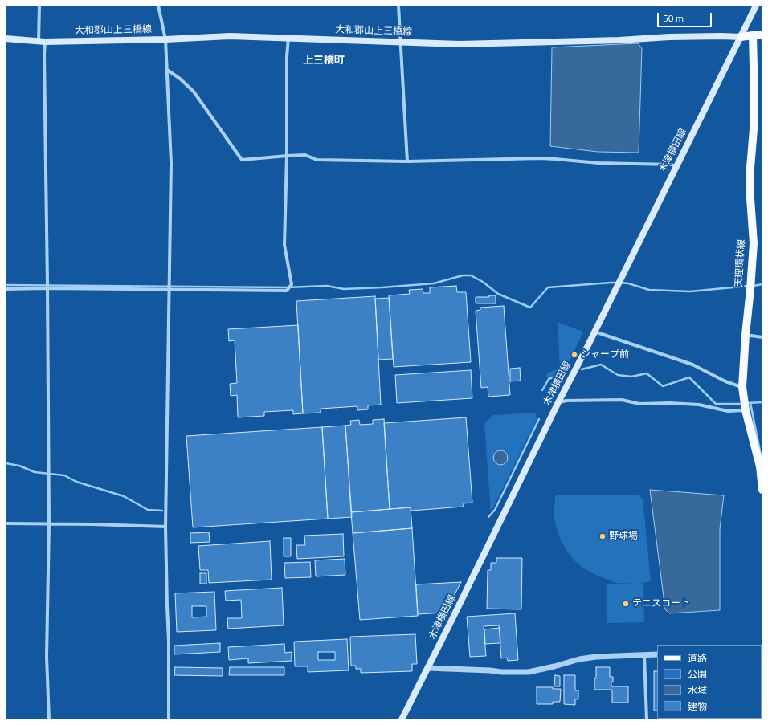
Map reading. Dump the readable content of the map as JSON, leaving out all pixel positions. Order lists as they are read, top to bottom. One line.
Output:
{"streets":{"main road":["大和郡山上三橋線","木津横田線","天理環状線"]},"crossings":[["大和郡山上三橋線","木津横田線"]],"districts":["上三橋町"],"places":["シャープ前","野球場","テニスコート"],"legend":["道路","公園","水域","建物"],"scale_bar":"50 m"}
